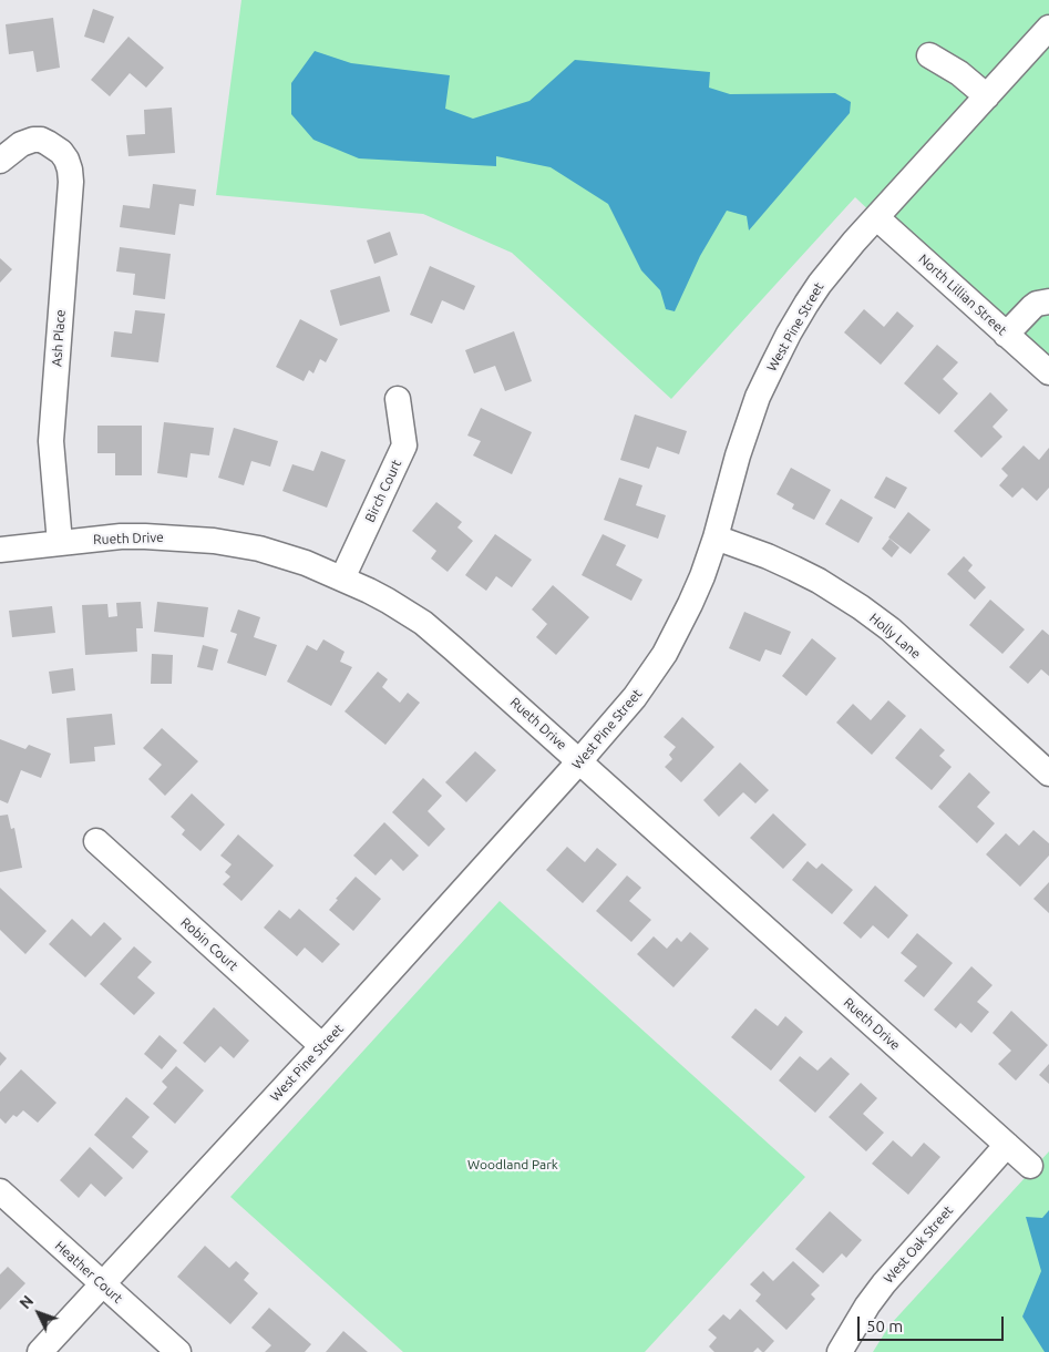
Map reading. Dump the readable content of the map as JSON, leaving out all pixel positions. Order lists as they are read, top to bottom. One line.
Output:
{"streets":{"street":["North Lillian Street","West Pine Street","Ash Place","Birch Court","Rueth Drive","Holly Lane","Robin Court","West Oak Street","Heather Court"]},"crossings":[["North Lillian Street","West Pine Street"],["West Pine Street","Rueth Drive"],["West Pine Street","Holly Lane"],["West Pine Street","Robin Court"],["West Pine Street","Heather Court"],["Ash Place","Rueth Drive"],["Birch Court","Rueth Drive"],["Rueth Drive","West Oak Street"]],"parks":["Woodland Park"],"scale_bar":"50 m","north":"top left"}
